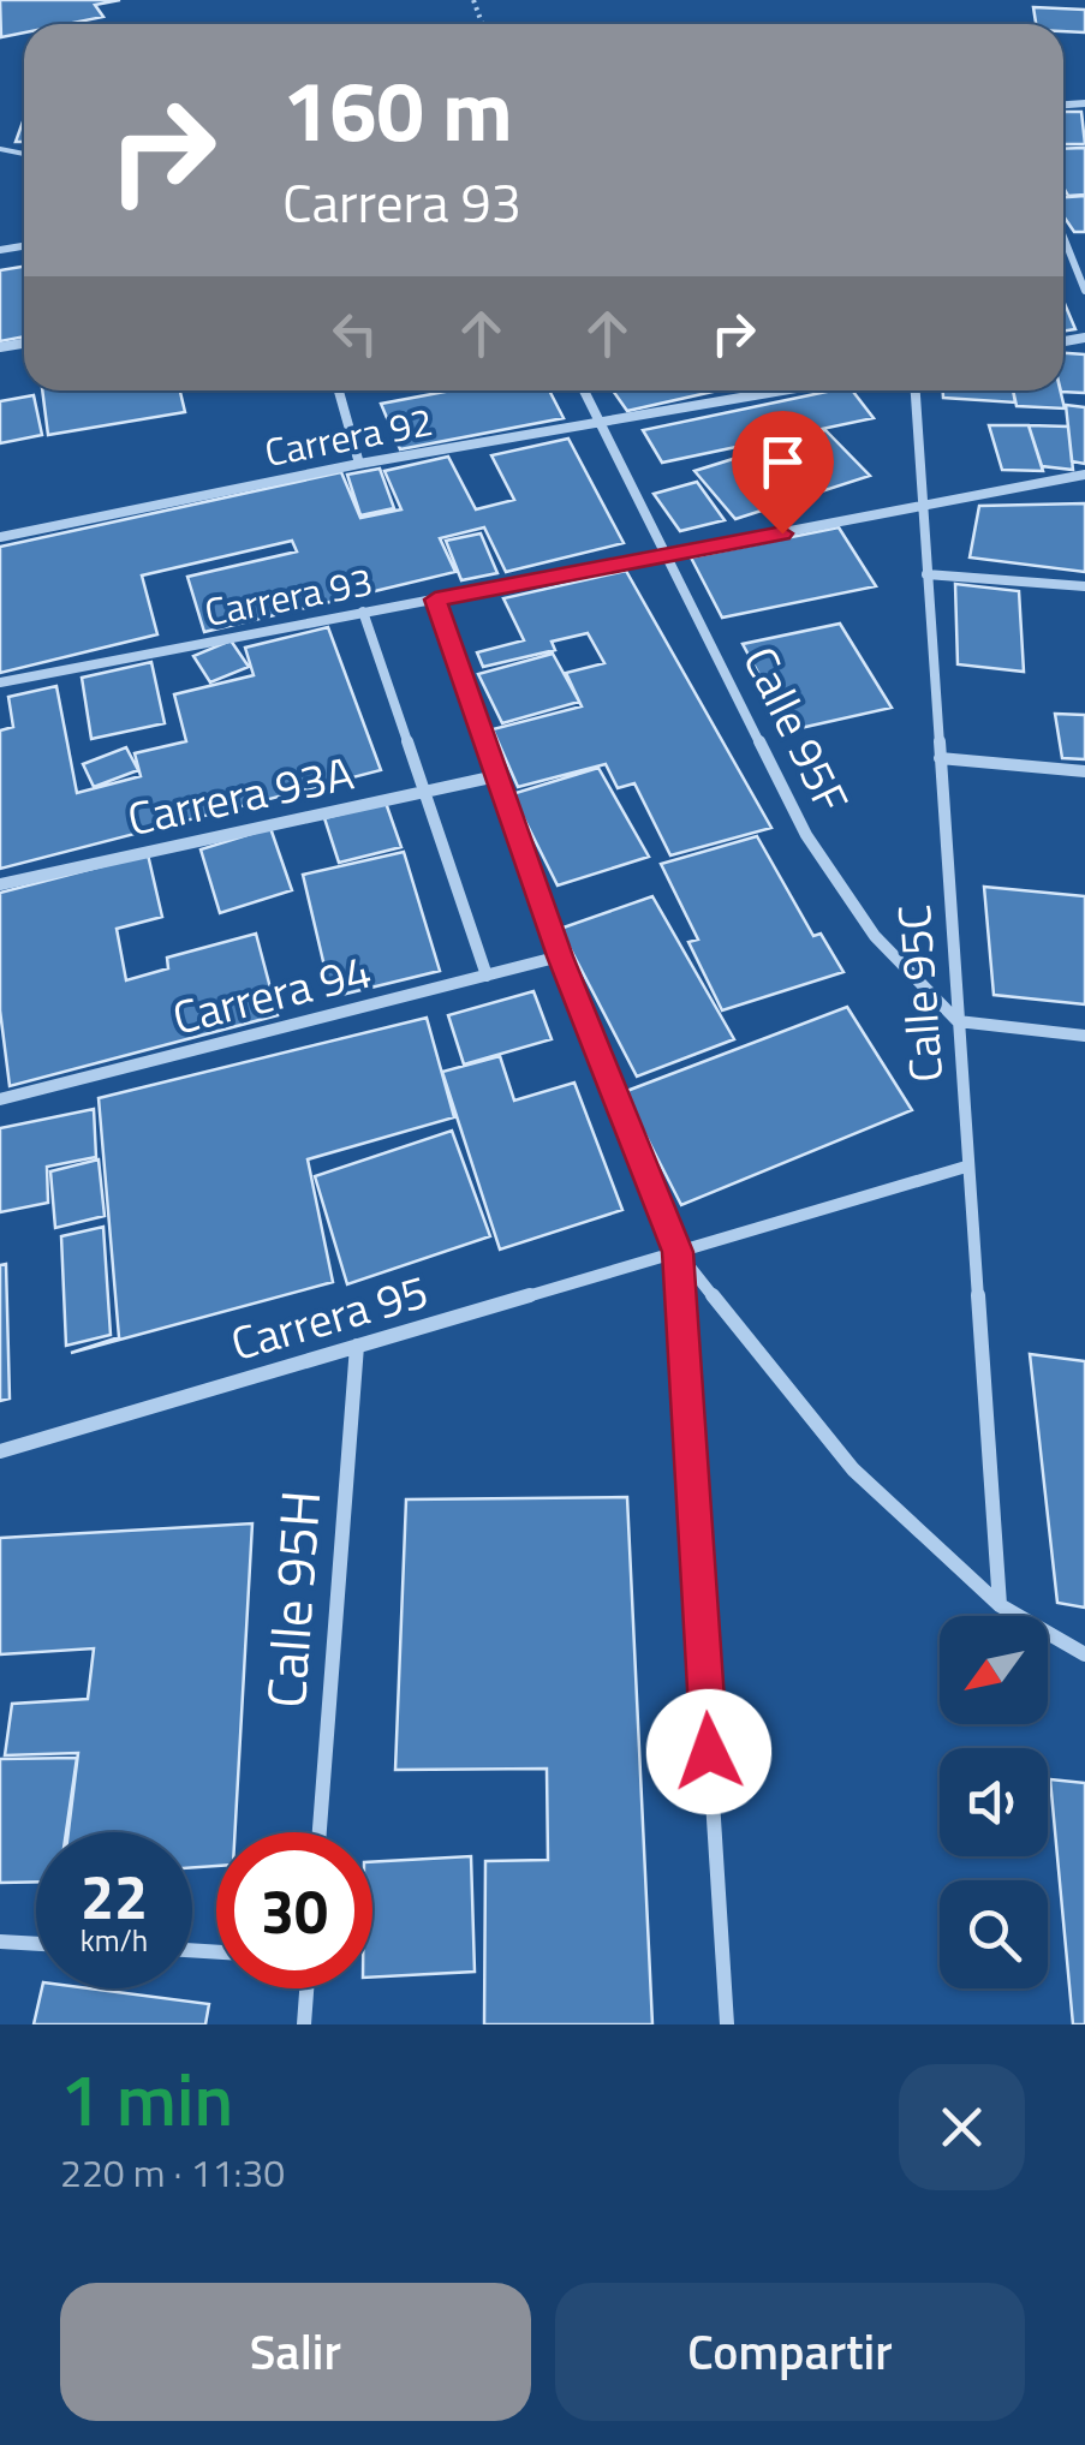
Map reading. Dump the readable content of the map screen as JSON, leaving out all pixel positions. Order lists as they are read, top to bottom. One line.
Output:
{"streets":{"street":["Carrera 92","Carrera 93","Calle 95F","Carrera 93A","Carrera 94","Calle 95C","Carrera 95","Calle 95H"]},"crossings":[["Carrera 92","Calle 95F"],["Carrera 93","Calle 95F"],["Carrera 93","Calle 95C"],["Calle 95F","Calle 95C"],["Calle 95C","Carrera 95"],["Carrera 95","Calle 95H"]],"north":"bottom left","page":{"turn":["160 m","Carrera 93"],"speed":"22 km/h","limit":"30","heading":["1 min","220 m · 11:30"],"buttons":["Salir","Compartir"]}}
